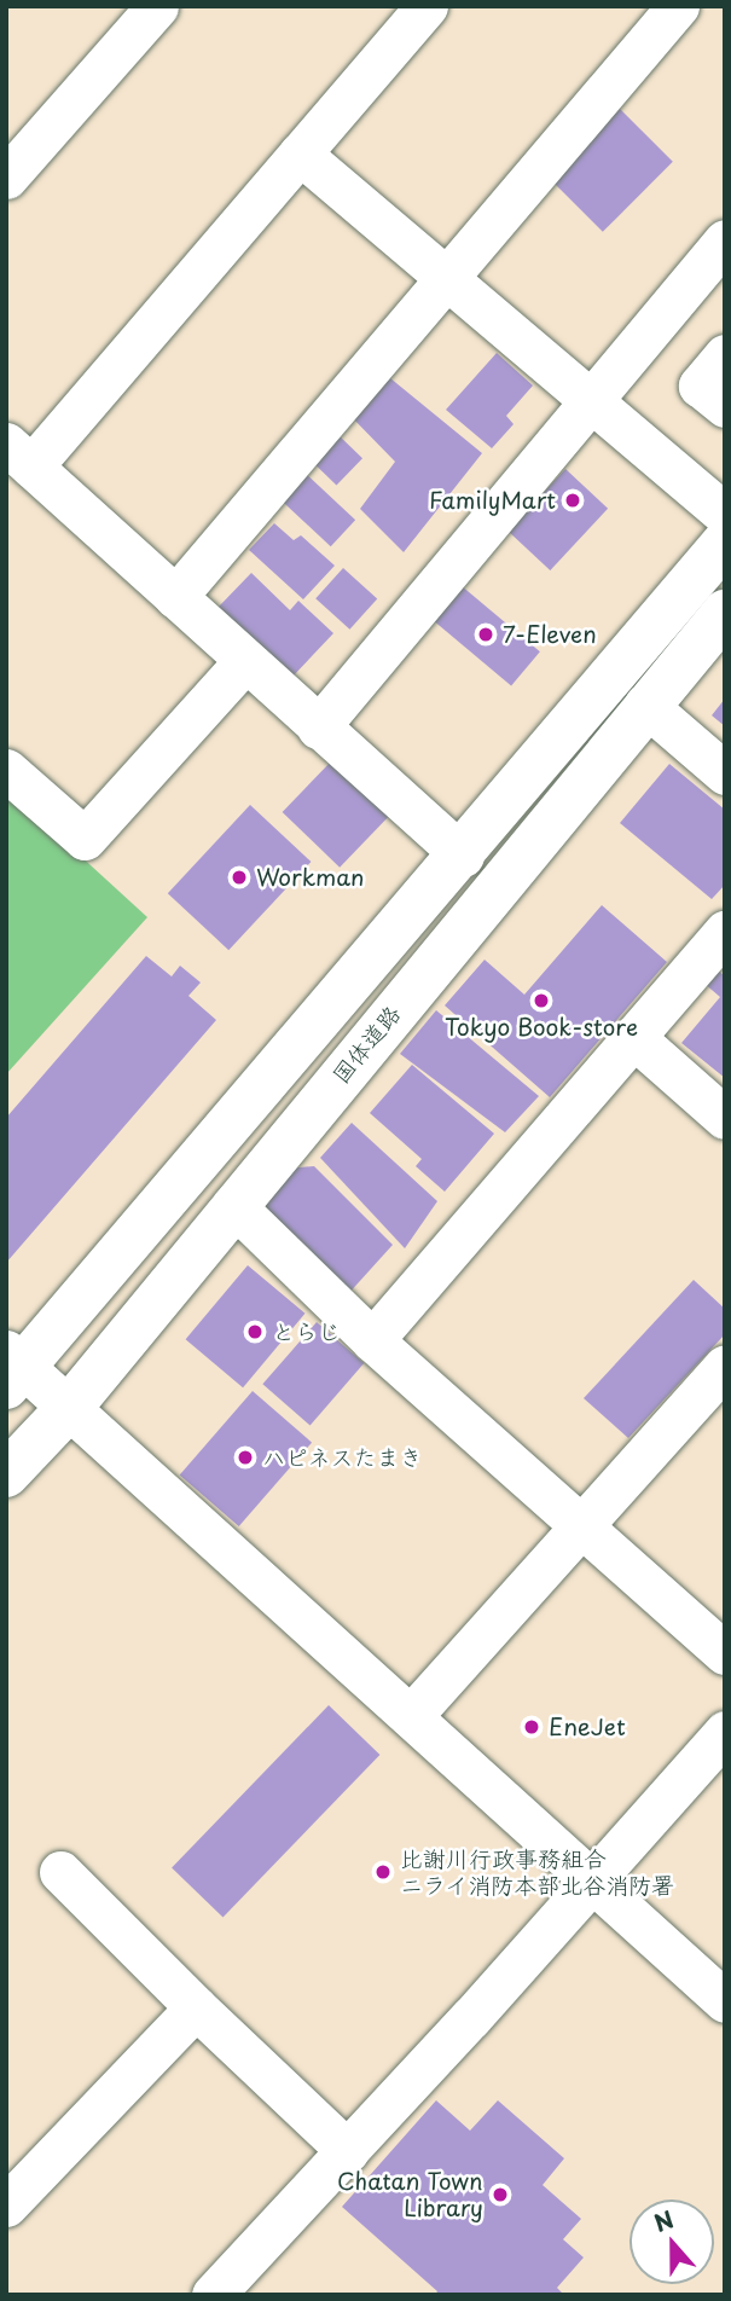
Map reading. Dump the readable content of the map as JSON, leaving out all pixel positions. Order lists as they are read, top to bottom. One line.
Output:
{"streets":{"main road":["国体道路"]},"places":["FamilyMart","7-Eleven","Workman","Tokyo Book-store","とらじ","ハピネスたまき","EneJet","比謝川行政事務組合 ニライ消防本部北谷消防署","Chatan Town Library"],"north":"top"}
